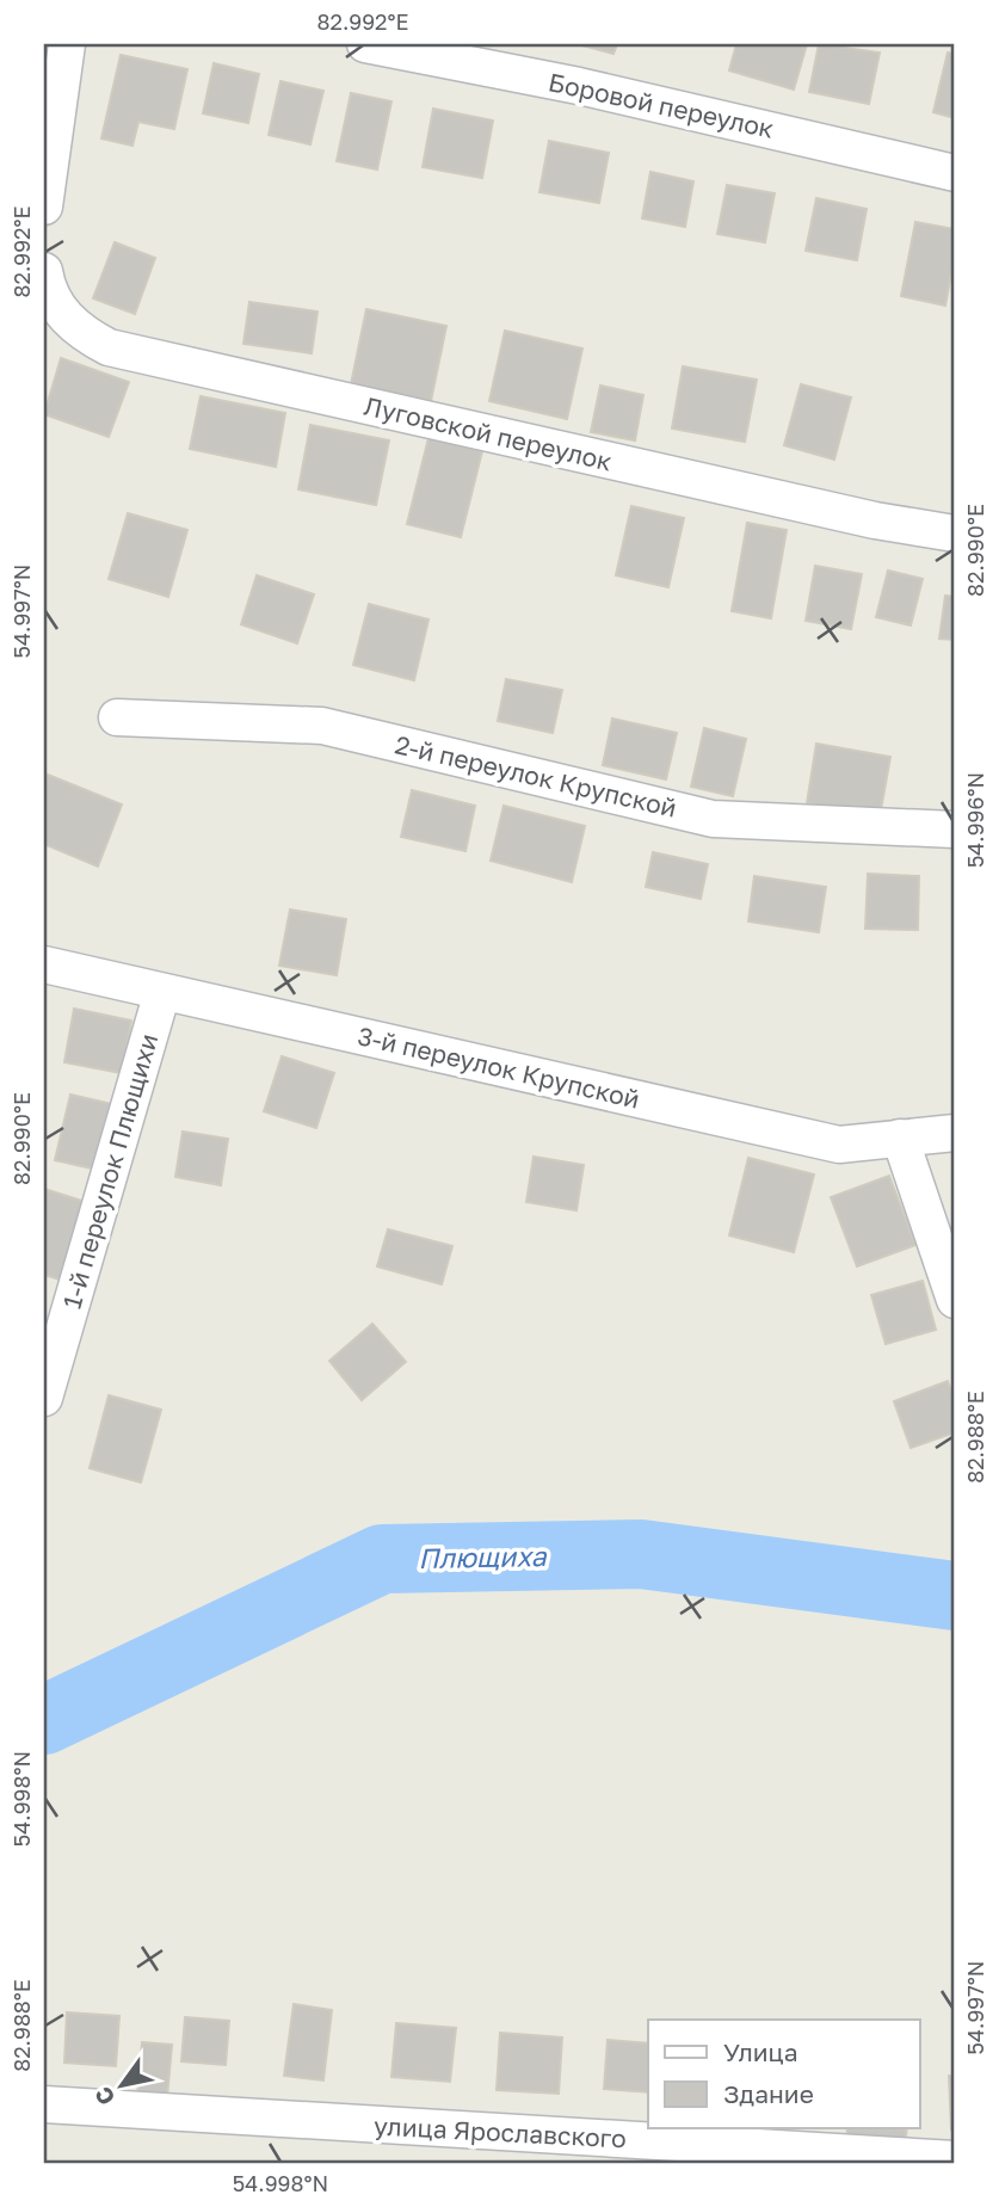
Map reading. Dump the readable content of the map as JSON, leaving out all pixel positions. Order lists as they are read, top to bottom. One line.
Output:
{"streets":{"street":["Боровой переулок","Луговской переулок","2-й переулок Крупской","3-й переулок Крупской","1-й переулок Плющихи","улица Ярославского"]},"crossings":[["3-й переулок Крупской","1-й переулок Плющихи"]],"water":["Плющиха"],"legend":["Улица","Здание"],"north":"bottom left","coordinates":["82.992°E","82.990°E","54.997°N","54.996°N","82.988°E","54.998°N"]}
